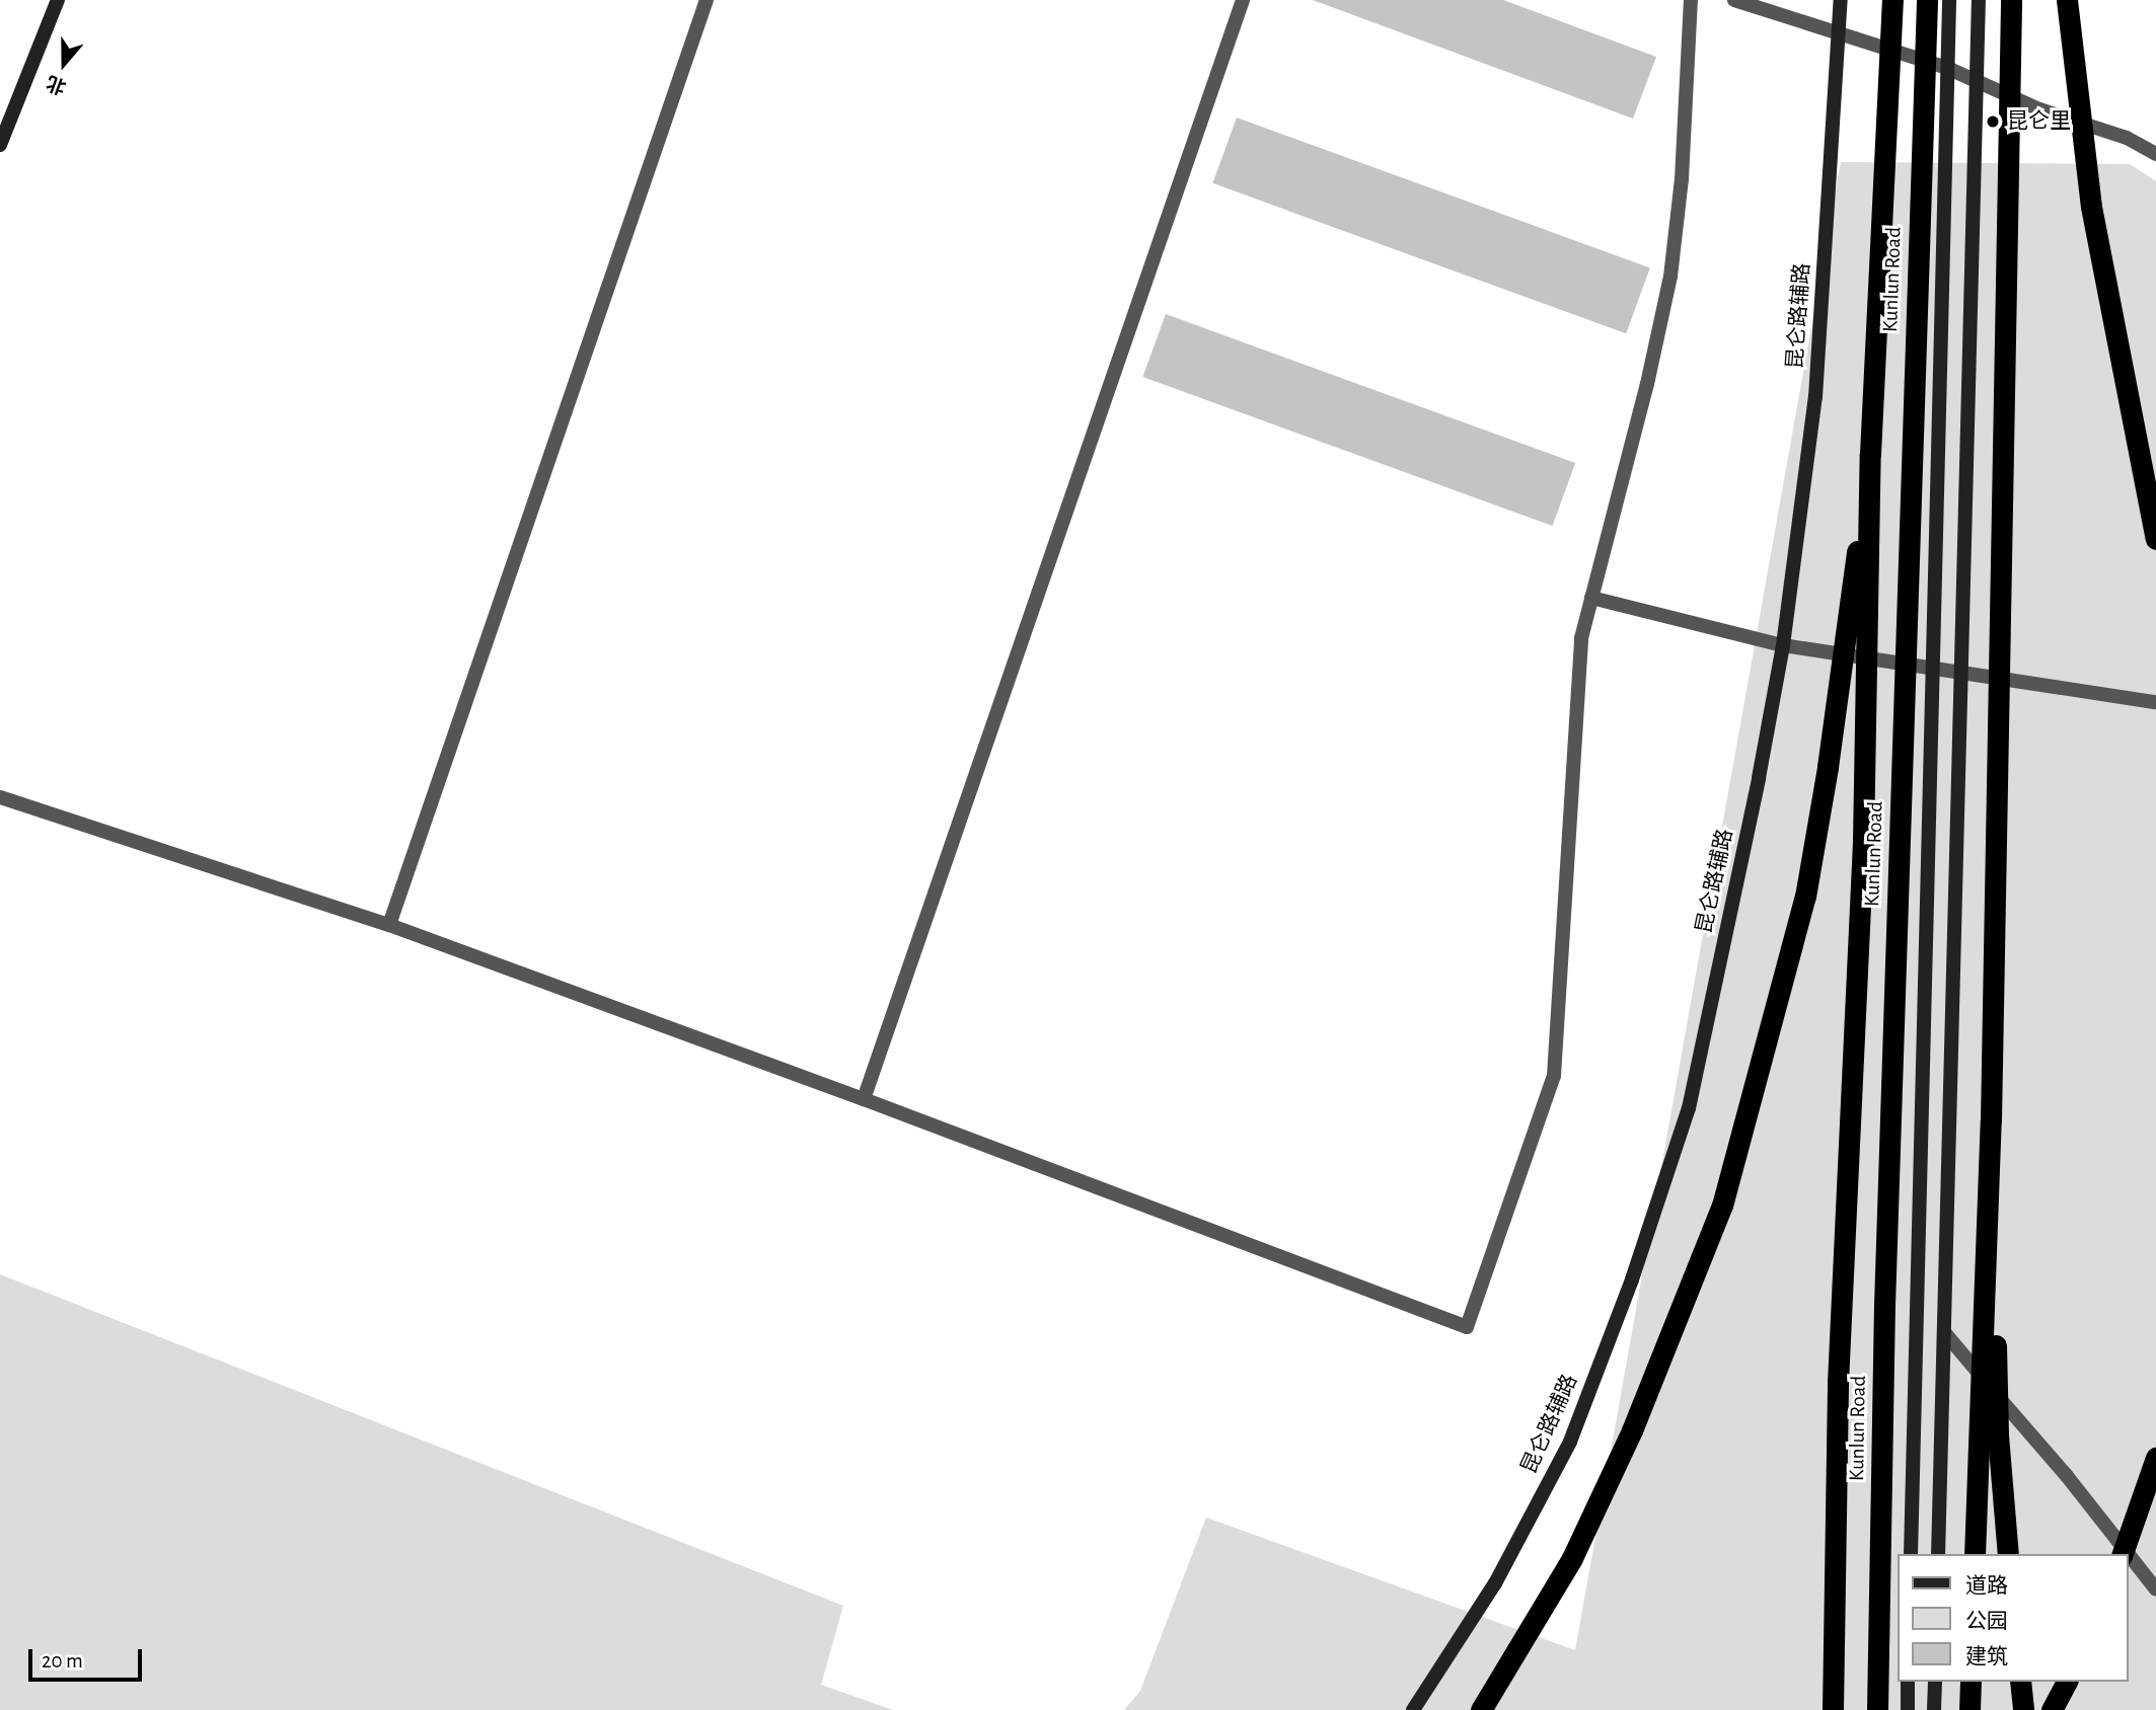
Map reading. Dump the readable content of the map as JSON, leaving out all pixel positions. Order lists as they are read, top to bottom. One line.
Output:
{"streets":{"highway":["Kunlun Road"],"main road":["昆仑路辅路"]},"places":["昆仑里"],"legend":["道路","公园","建筑"],"scale_bar":"20 m","north":"bottom"}
